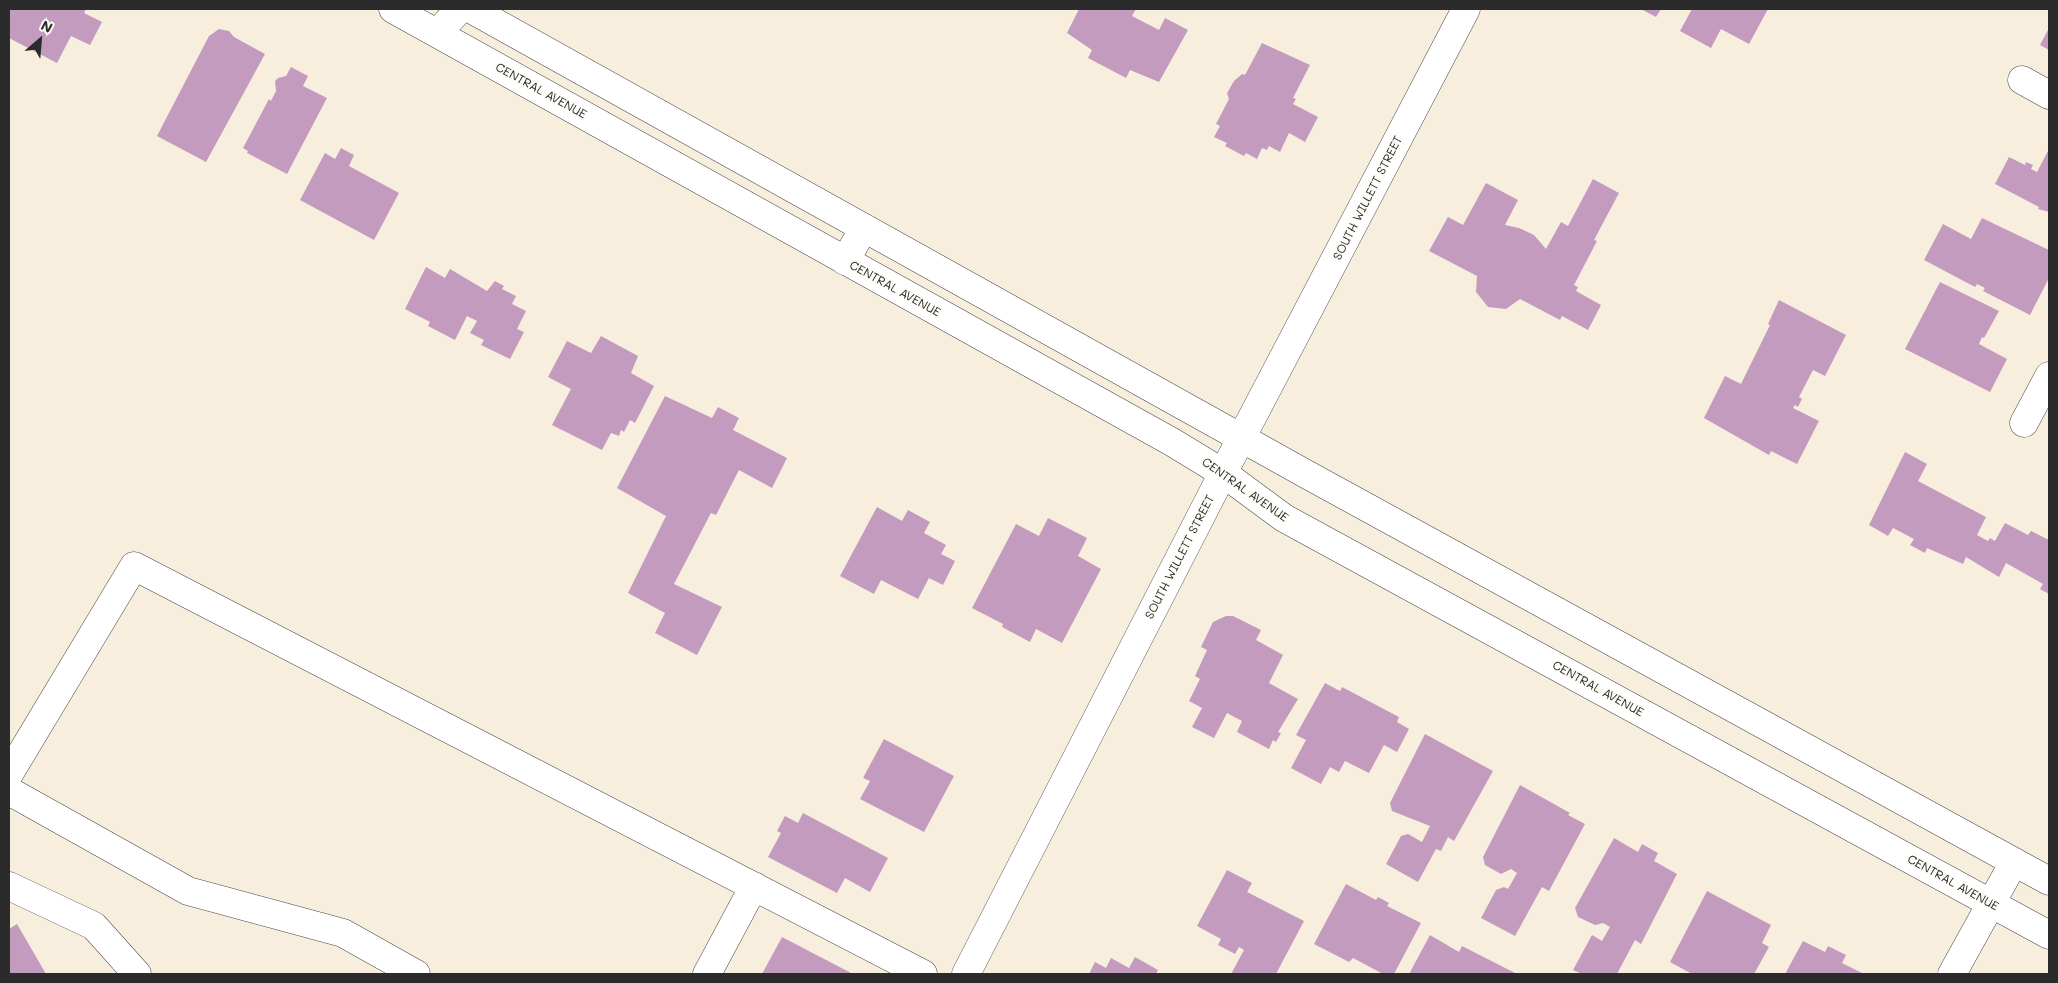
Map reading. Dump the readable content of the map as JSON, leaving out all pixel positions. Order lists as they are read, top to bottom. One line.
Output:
{"streets":{"main road":["CENTRAL AVENUE","SOUTH WILLETT STREET"]},"crossings":[["CENTRAL AVENUE","SOUTH WILLETT STREET"]],"north":"top right"}
